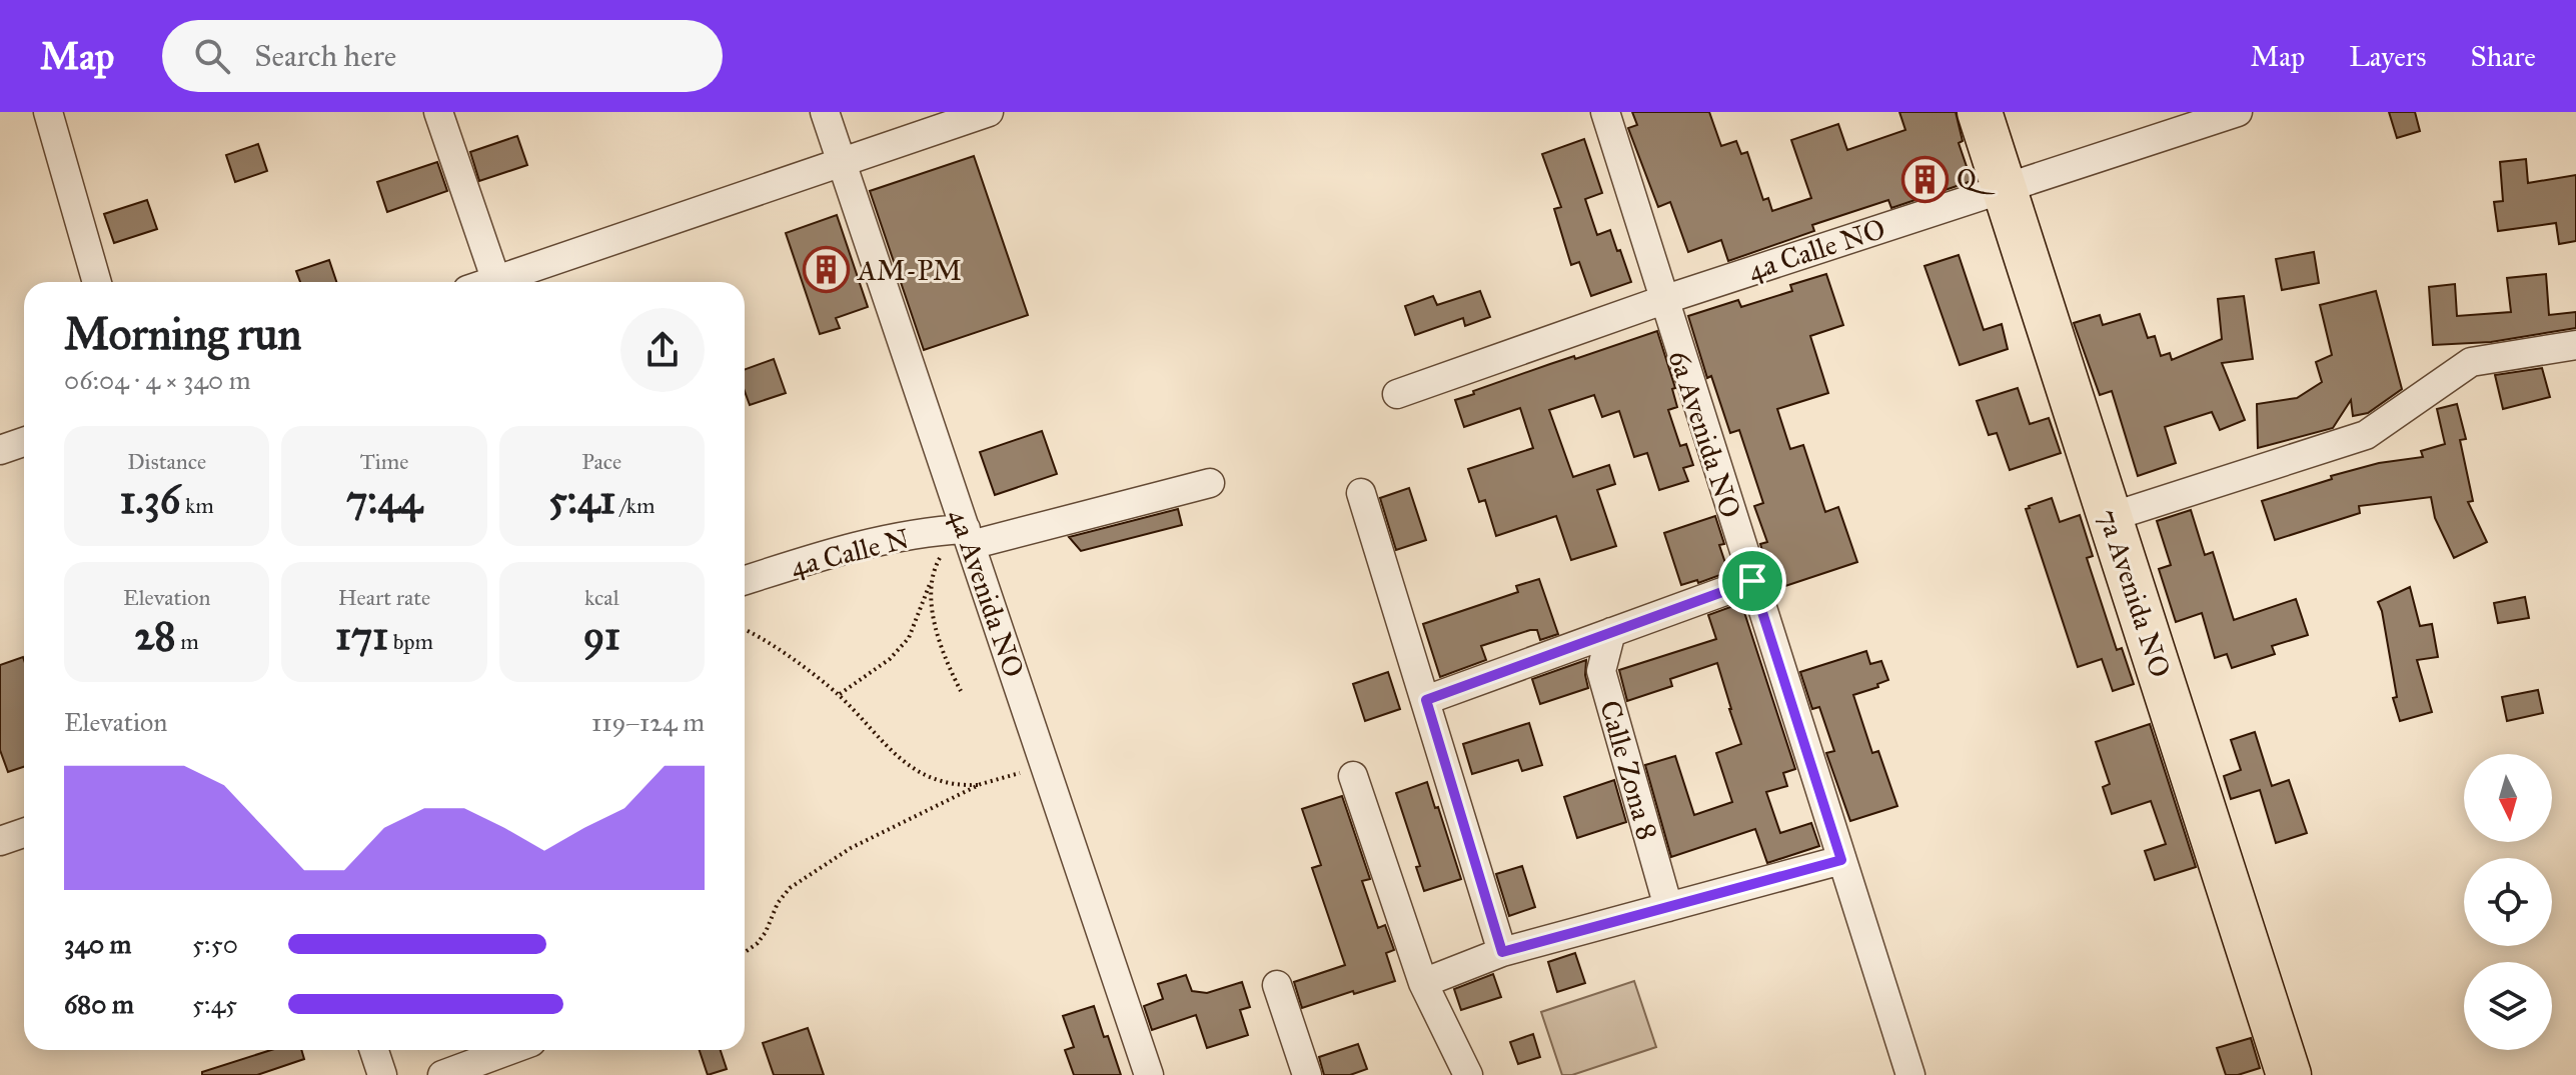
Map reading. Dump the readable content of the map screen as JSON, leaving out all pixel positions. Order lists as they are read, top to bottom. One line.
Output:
{"streets":{"highway":["7a Avenida NO"],"street":["4a Calle NO","6a Avenida NO","4a Calle N","4a Avenida NO","Calle Zona 8"]},"crossings":[["4a Calle NO","6a Avenida NO"],["4a Calle NO","7a Avenida NO"],["4a Calle N","4a Avenida NO"]],"places":{"building":["Q","AM-PM"]},"north":"bottom","page":{"header":"Map","search":"Search here","nav":["Map","Layers","Share"],"heading":["Morning run","06:04 · 4 × 340 m"],"stats":[["Distance","1.36 km"],["Time","7:44"],["Pace","5:41 /km"],["Elevation","28 m"],["Heart rate","171 bpm"],["kcal","91"]],"chart":["Elevation","119–124 m"],"list":[{"name":"340 m","note":"5:50"},{"name":"680 m","note":"5:45"}]}}
